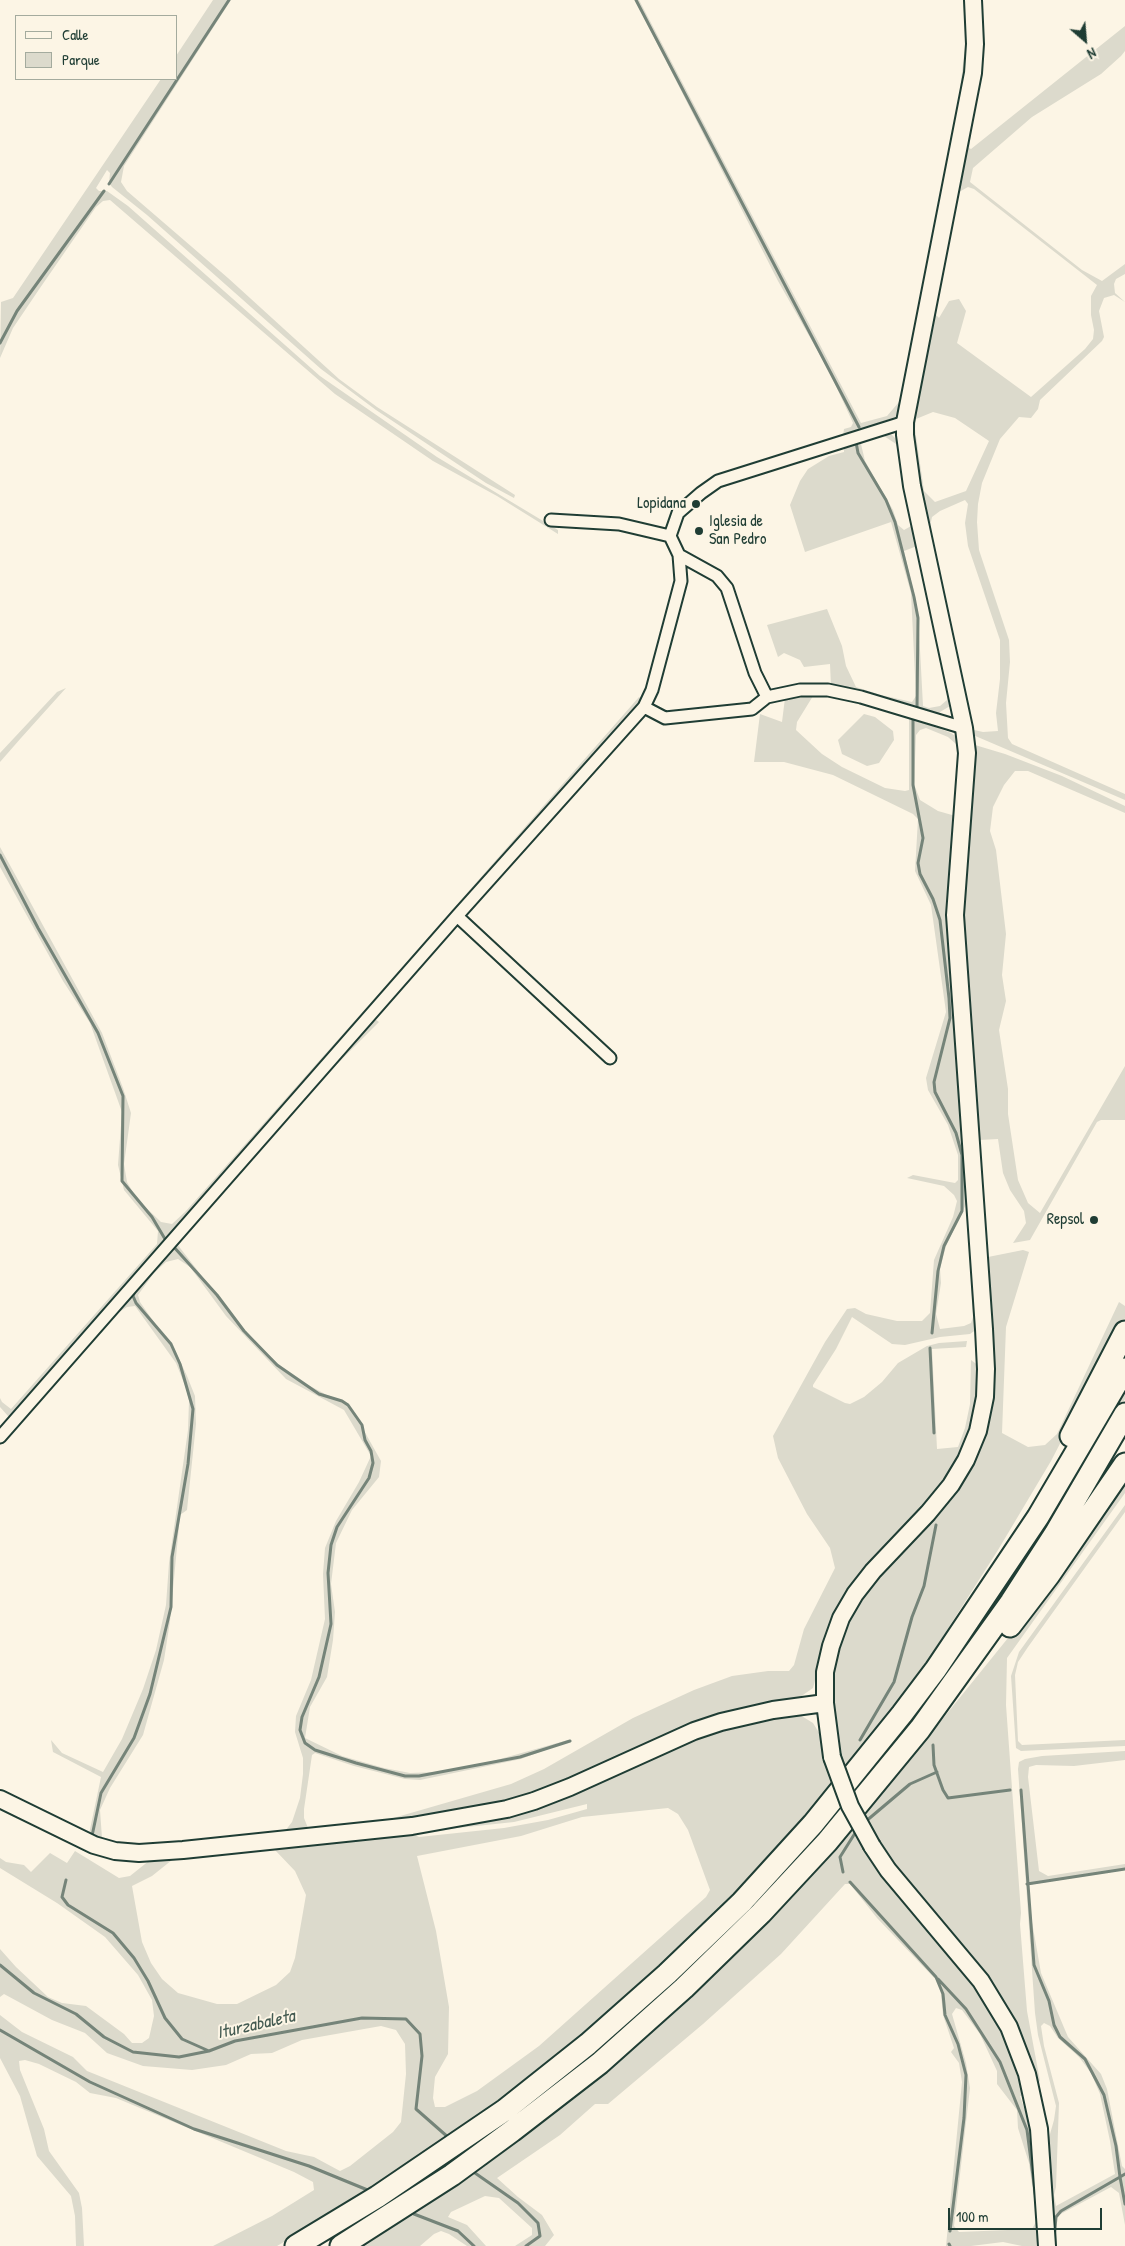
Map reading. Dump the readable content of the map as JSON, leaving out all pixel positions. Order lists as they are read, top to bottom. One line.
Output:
{"water":["Iturzabaleta"],"places":["Lopidana","Iglesia de San Pedro","Repsol"],"legend":["Calle","Parque"],"scale_bar":"100 m","north":"bottom right"}
